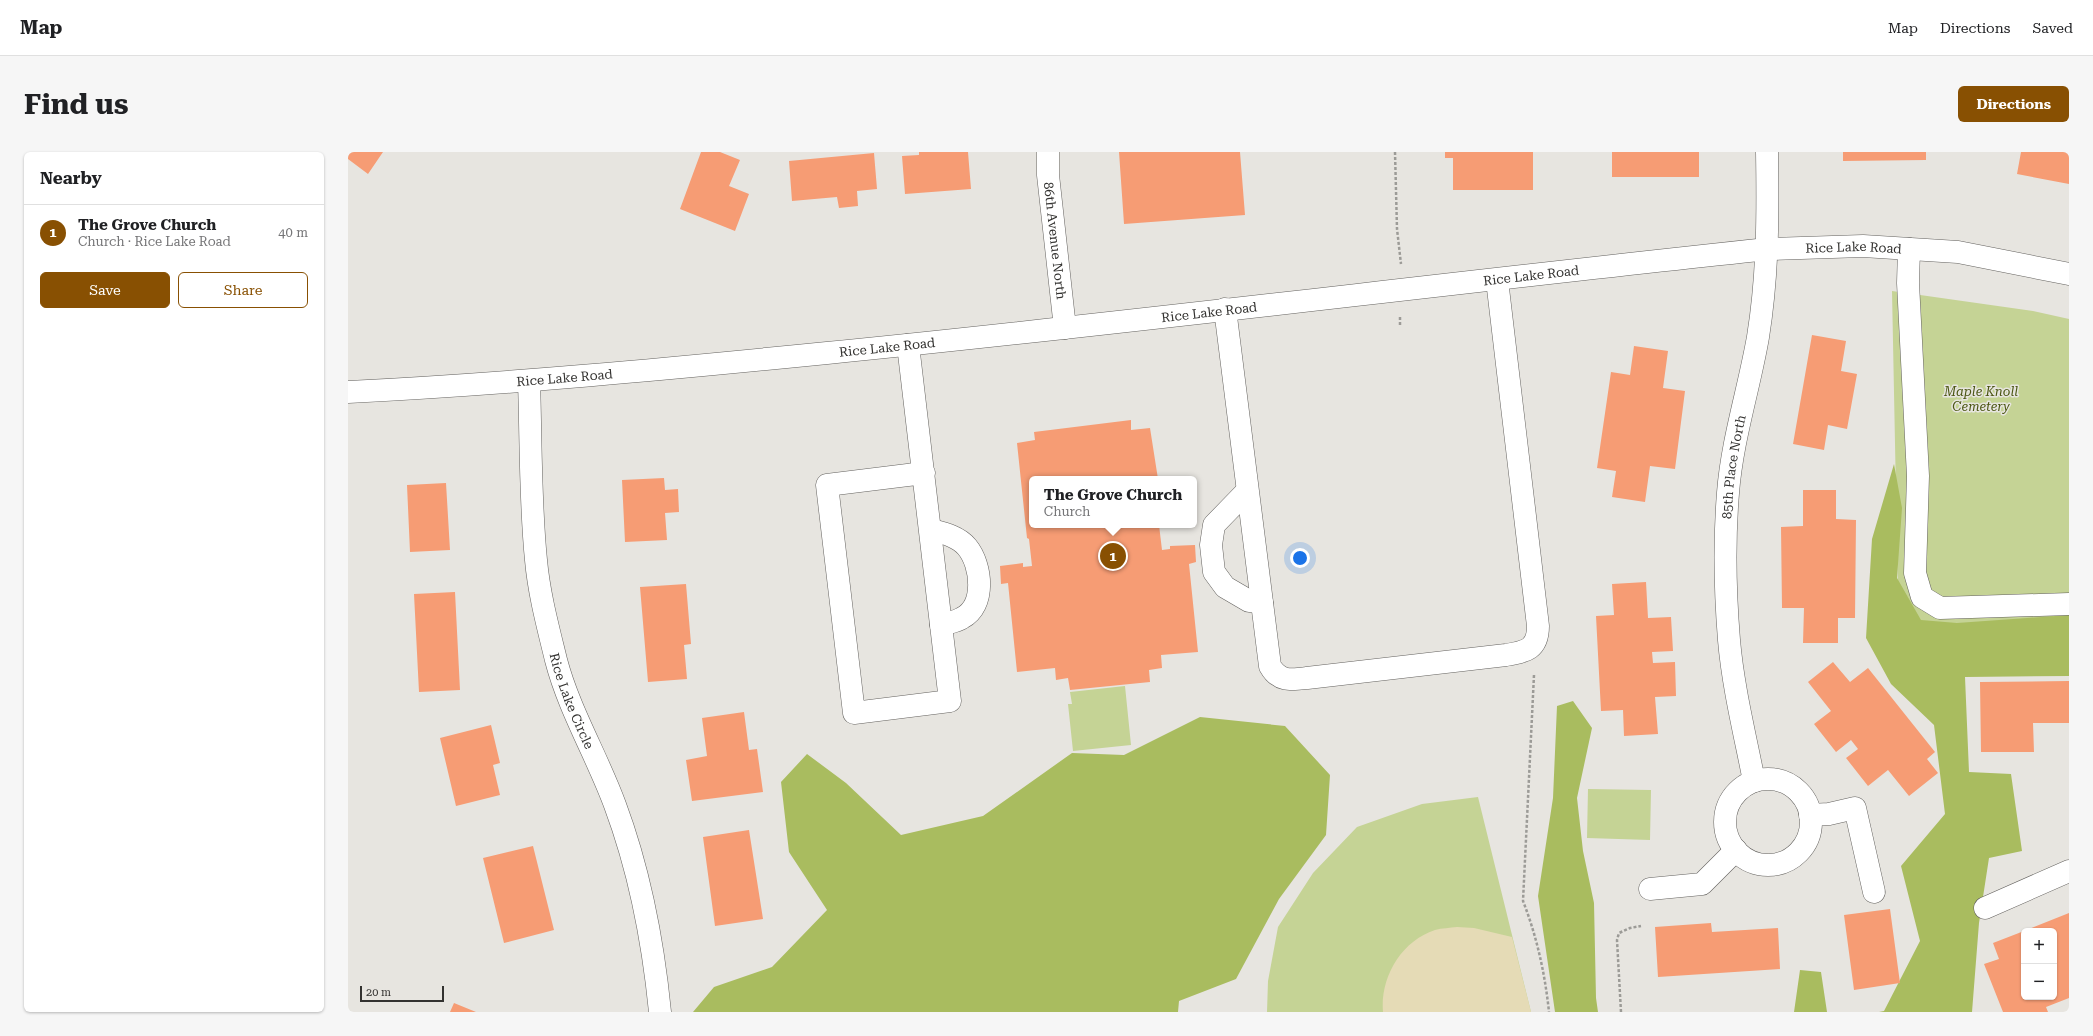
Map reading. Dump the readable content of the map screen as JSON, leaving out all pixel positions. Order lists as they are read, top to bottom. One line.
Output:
{"streets":{"street":["86th Avenue North","Rice Lake Road","85th Place North","Rice Lake Circle"]},"crossings":[["86th Avenue North","Rice Lake Road"],["Rice Lake Road","85th Place North"],["Rice Lake Road","Rice Lake Circle"]],"parks":["Maple Knoll Cemetery"],"scale_bar":"20 m","page":{"header":"Map","nav":["Map","Directions","Saved"],"buttons":["Directions",["Save","Share"]],"title":"Find us","heading":"Nearby","list":[{"mark":"1","name":"The Grove Church","note":"Church · Rice Lake Road","value":"40 m"}],"popup":["The Grove Church","Church"],"pins":"1","map_buttons":["+","−"],"scale":"20 m"}}
